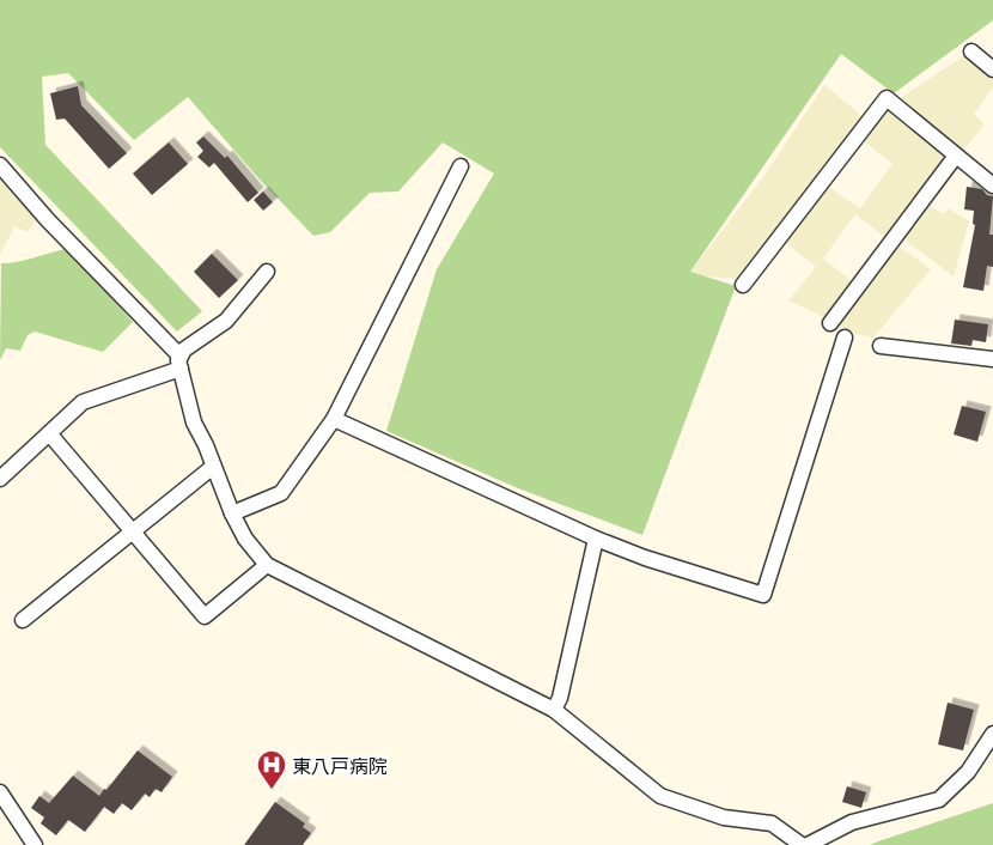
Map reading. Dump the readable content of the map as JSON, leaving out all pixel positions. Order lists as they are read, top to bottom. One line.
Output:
{"places":{"hospital":["東八戸病院"]}}
